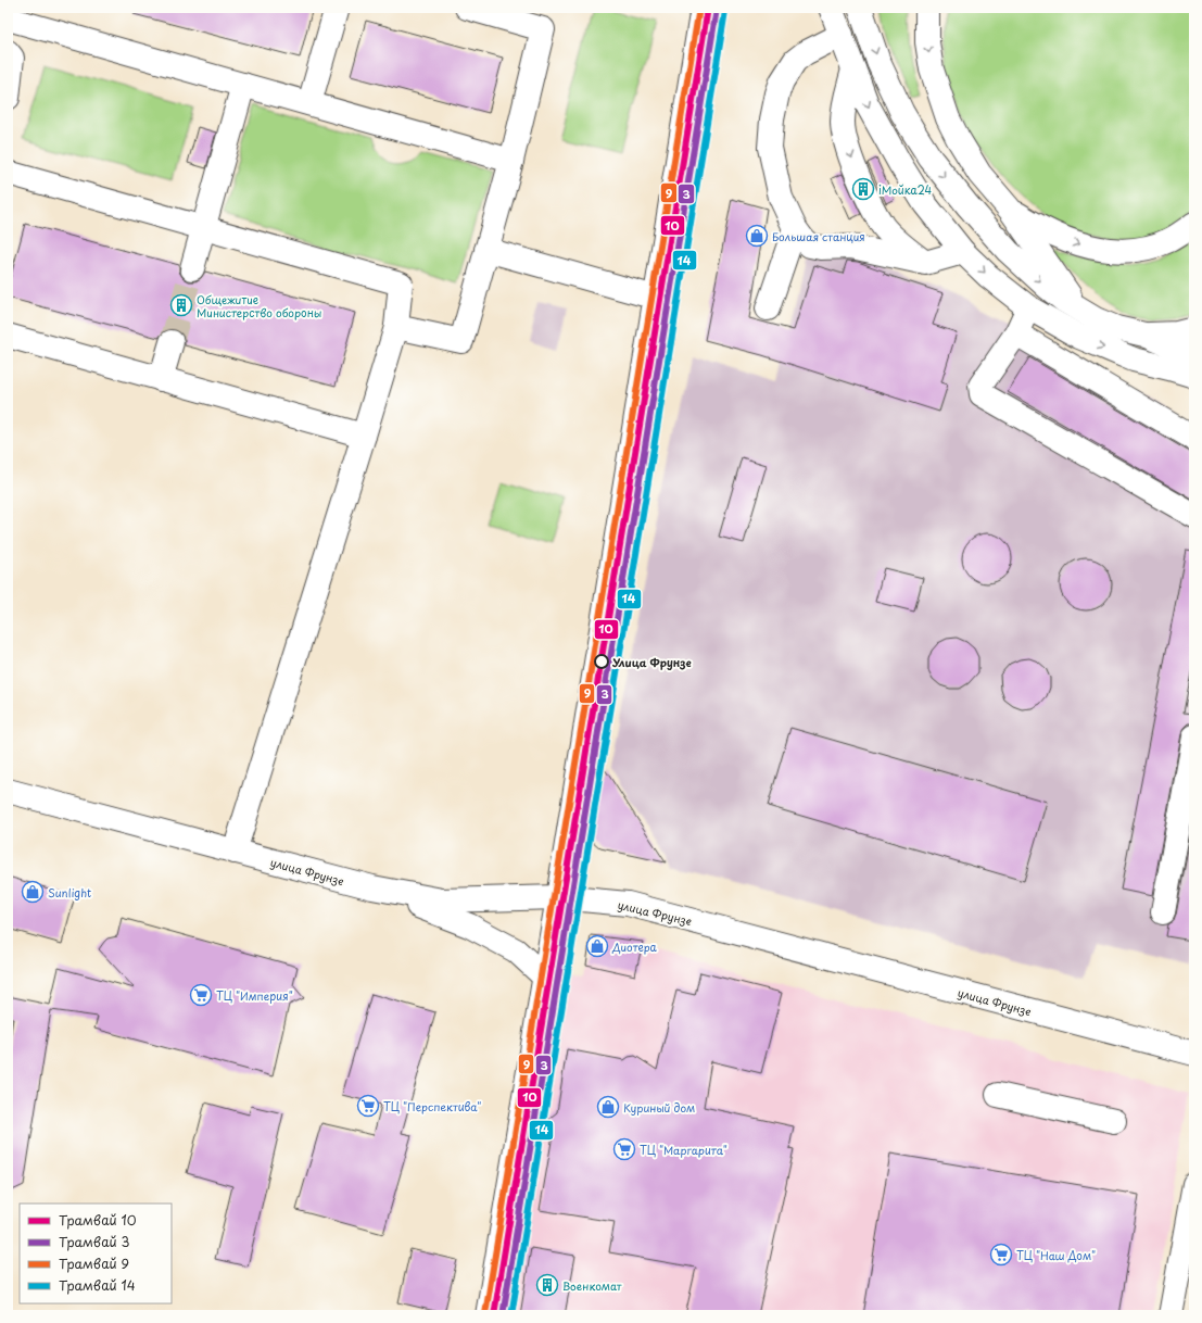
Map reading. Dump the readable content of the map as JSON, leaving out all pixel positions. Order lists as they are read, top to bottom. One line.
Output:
{"streets":{"street":["улица Фрунзе"]},"places":{"building":["iМойка24","Общежитие Министерство обороны","Военкомат"],"shop":["Большая станция","Sunlight","Диотера","Куриный дом"],"other":["Улица Фрунзе"],"supermarket":["ТЦ \"Империя\"","ТЦ \"Перспектива\"","ТЦ \"Маргарита\"","ТЦ \"Наш Дом\""]},"lines":["tram line 10","tram line 9","tram line 3","tram line 14"],"legend":["Трамвай 10","Трамвай 3","Трамвай 9","Трамвай 14"]}
